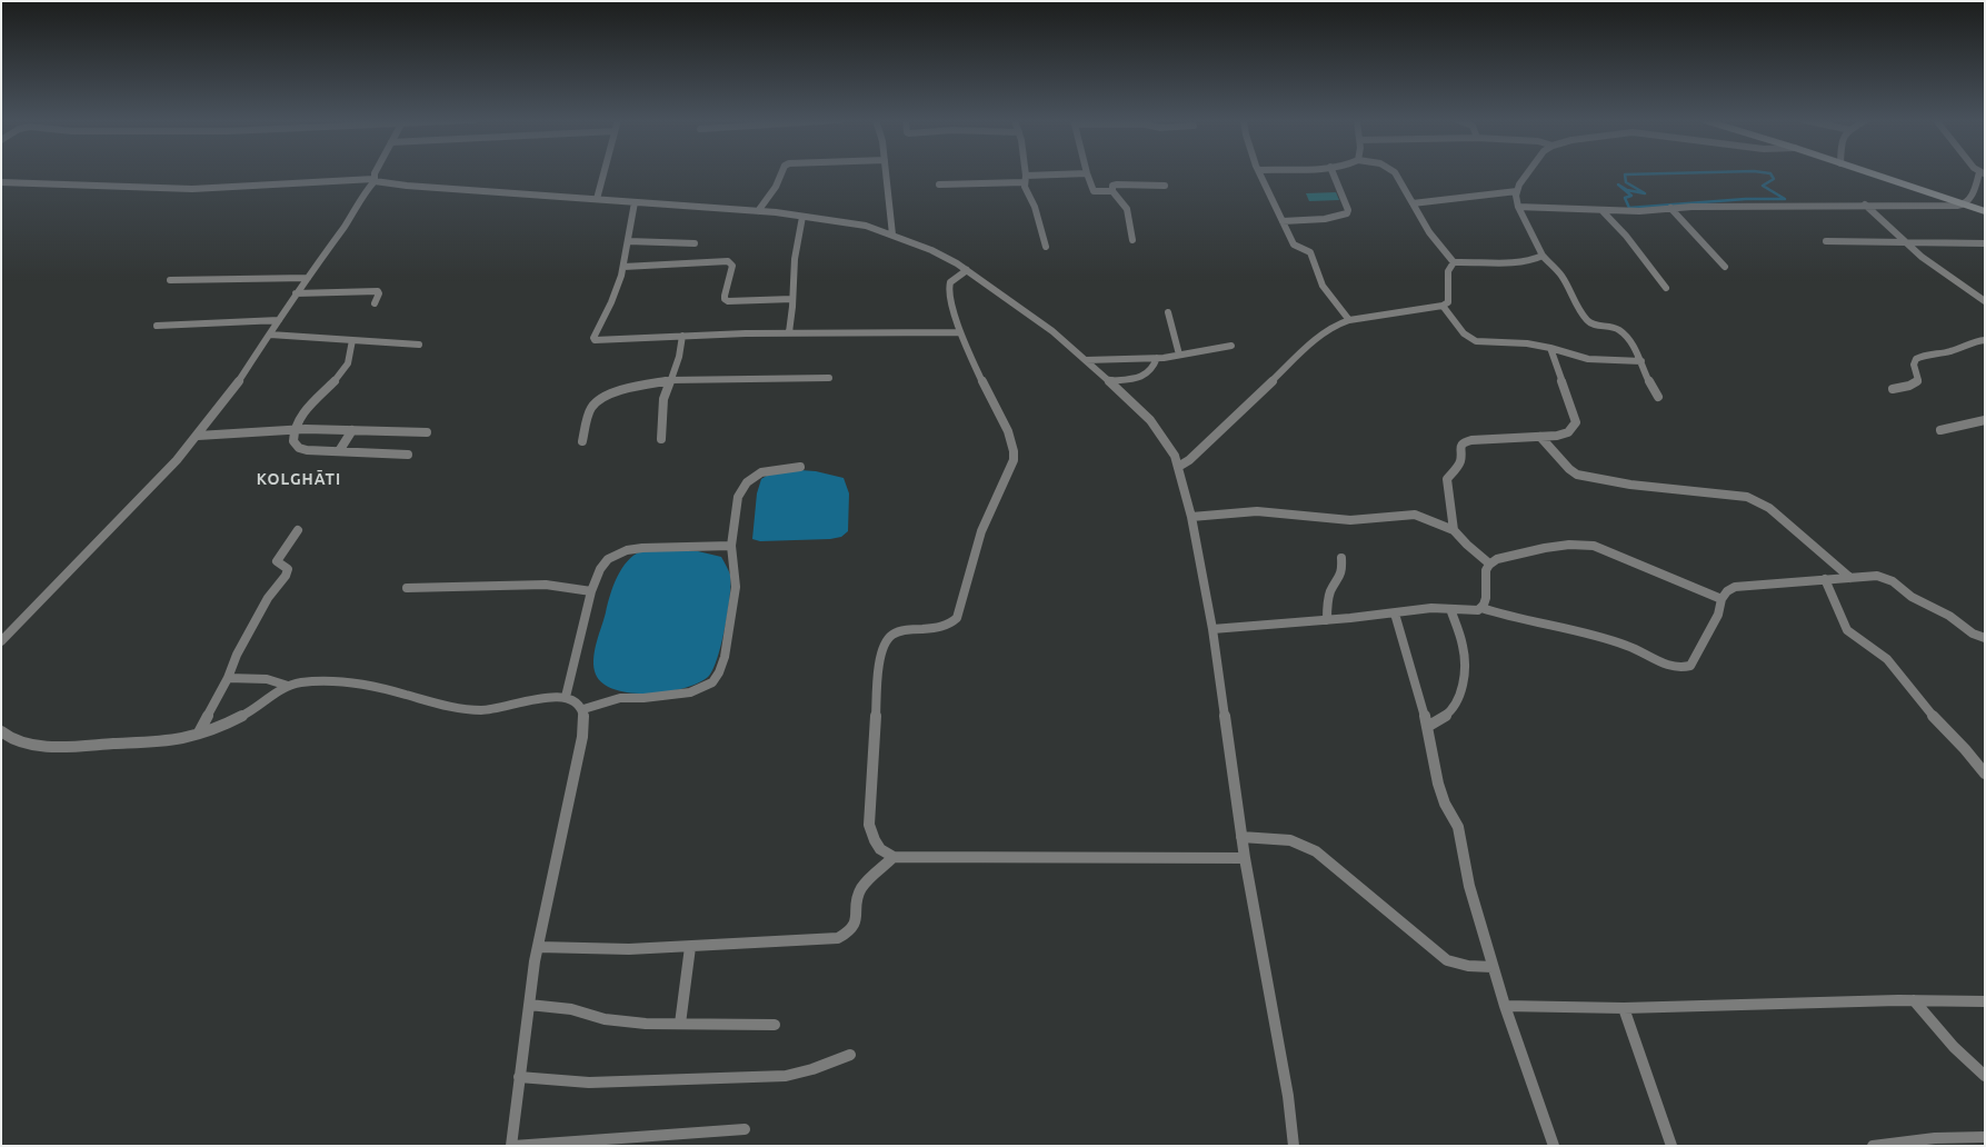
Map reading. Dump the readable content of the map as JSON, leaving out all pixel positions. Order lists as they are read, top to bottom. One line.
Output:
{"districts":["KOLGHĀTI"]}
